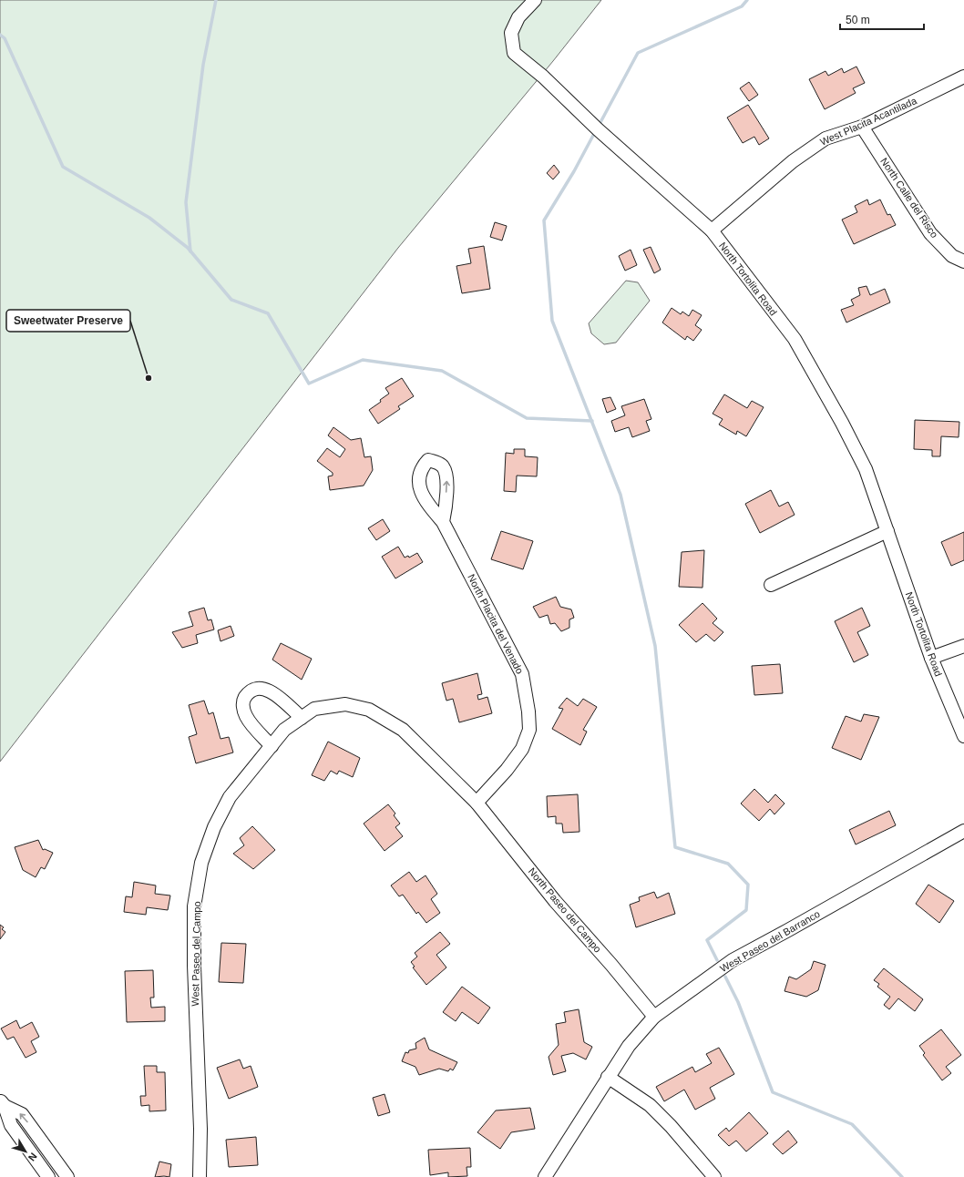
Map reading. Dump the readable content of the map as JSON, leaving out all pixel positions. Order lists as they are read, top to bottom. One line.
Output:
{"streets":{"street":["West Placita Acantilada","North Calle del Risco","North Tortolita Road","North Placita del Venado","North Paseo del Campo","West Paseo del Barranco","West Paseo del Campo"]},"crossings":[["West Placita Acantilada","North Calle del Risco"],["West Placita Acantilada","North Tortolita Road"],["North Placita del Venado","North Paseo del Campo"],["North Placita del Venado","West Paseo del Campo"],["North Paseo del Campo","West Paseo del Barranco"],["North Paseo del Campo","West Paseo del Campo"]],"places":["Sweetwater Preserve"],"scale_bar":"50 m","north":"bottom right"}
